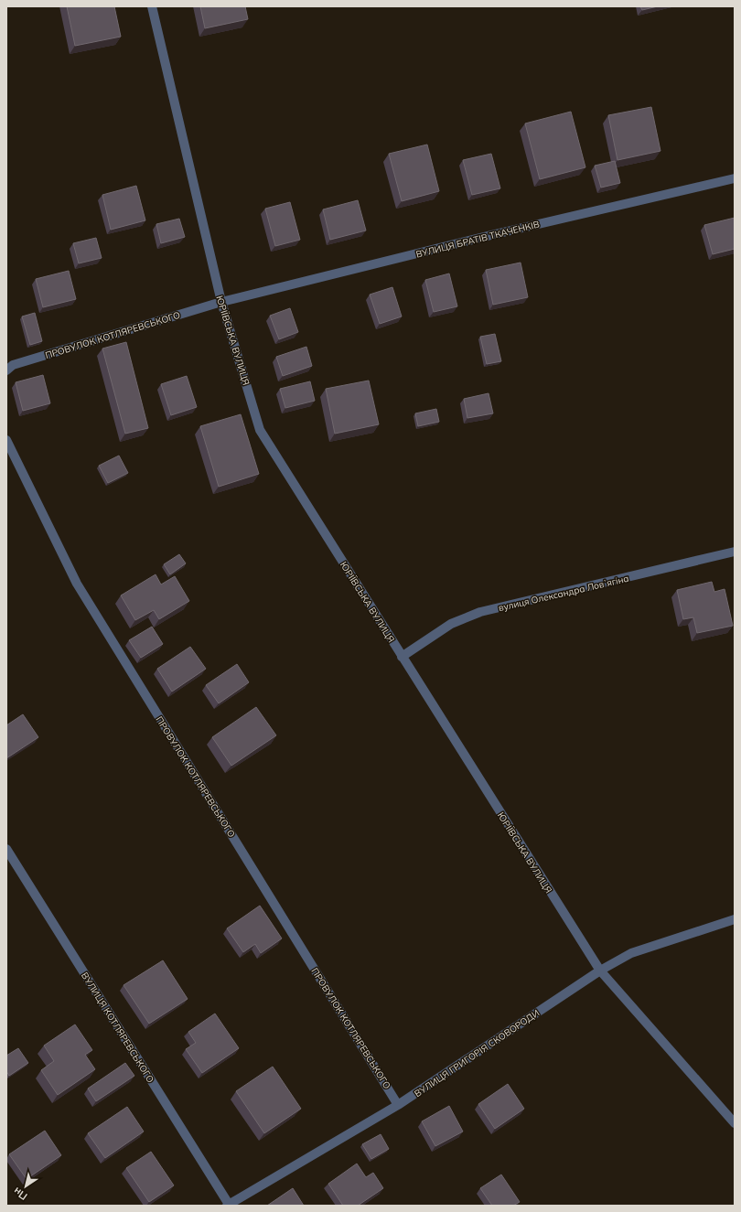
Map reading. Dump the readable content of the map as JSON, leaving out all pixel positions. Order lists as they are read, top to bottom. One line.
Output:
{"streets":{"street":["ВУЛИЦЯ БРАТІВ ТКАЧЕНКІВ","ПРОВУЛОК КОТЛЯРЕВСЬКОГО","ЮРІЇВСЬКА ВУЛИЦЯ","вулиця Олександра Ловʼягіна","ВУЛИЦЯ КОТЛЯРЕВСЬКОГО","ВУЛИЦЯ ГРИГОРІЯ СКОВОРОДИ"]},"crossings":[["ВУЛИЦЯ БРАТІВ ТКАЧЕНКІВ","ПРОВУЛОК КОТЛЯРЕВСЬКОГО"],["ВУЛИЦЯ БРАТІВ ТКАЧЕНКІВ","ЮРІЇВСЬКА ВУЛИЦЯ"],["ПРОВУЛОК КОТЛЯРЕВСЬКОГО","ЮРІЇВСЬКА ВУЛИЦЯ"],["ПРОВУЛОК КОТЛЯРЕВСЬКОГО","ВУЛИЦЯ ГРИГОРІЯ СКОВОРОДИ"],["ЮРІЇВСЬКА ВУЛИЦЯ","вулиця Олександра Ловʼягіна"],["ЮРІЇВСЬКА ВУЛИЦЯ","ВУЛИЦЯ ГРИГОРІЯ СКОВОРОДИ"],["ВУЛИЦЯ КОТЛЯРЕВСЬКОГО","ВУЛИЦЯ ГРИГОРІЯ СКОВОРОДИ"]],"north":"bottom left"}
